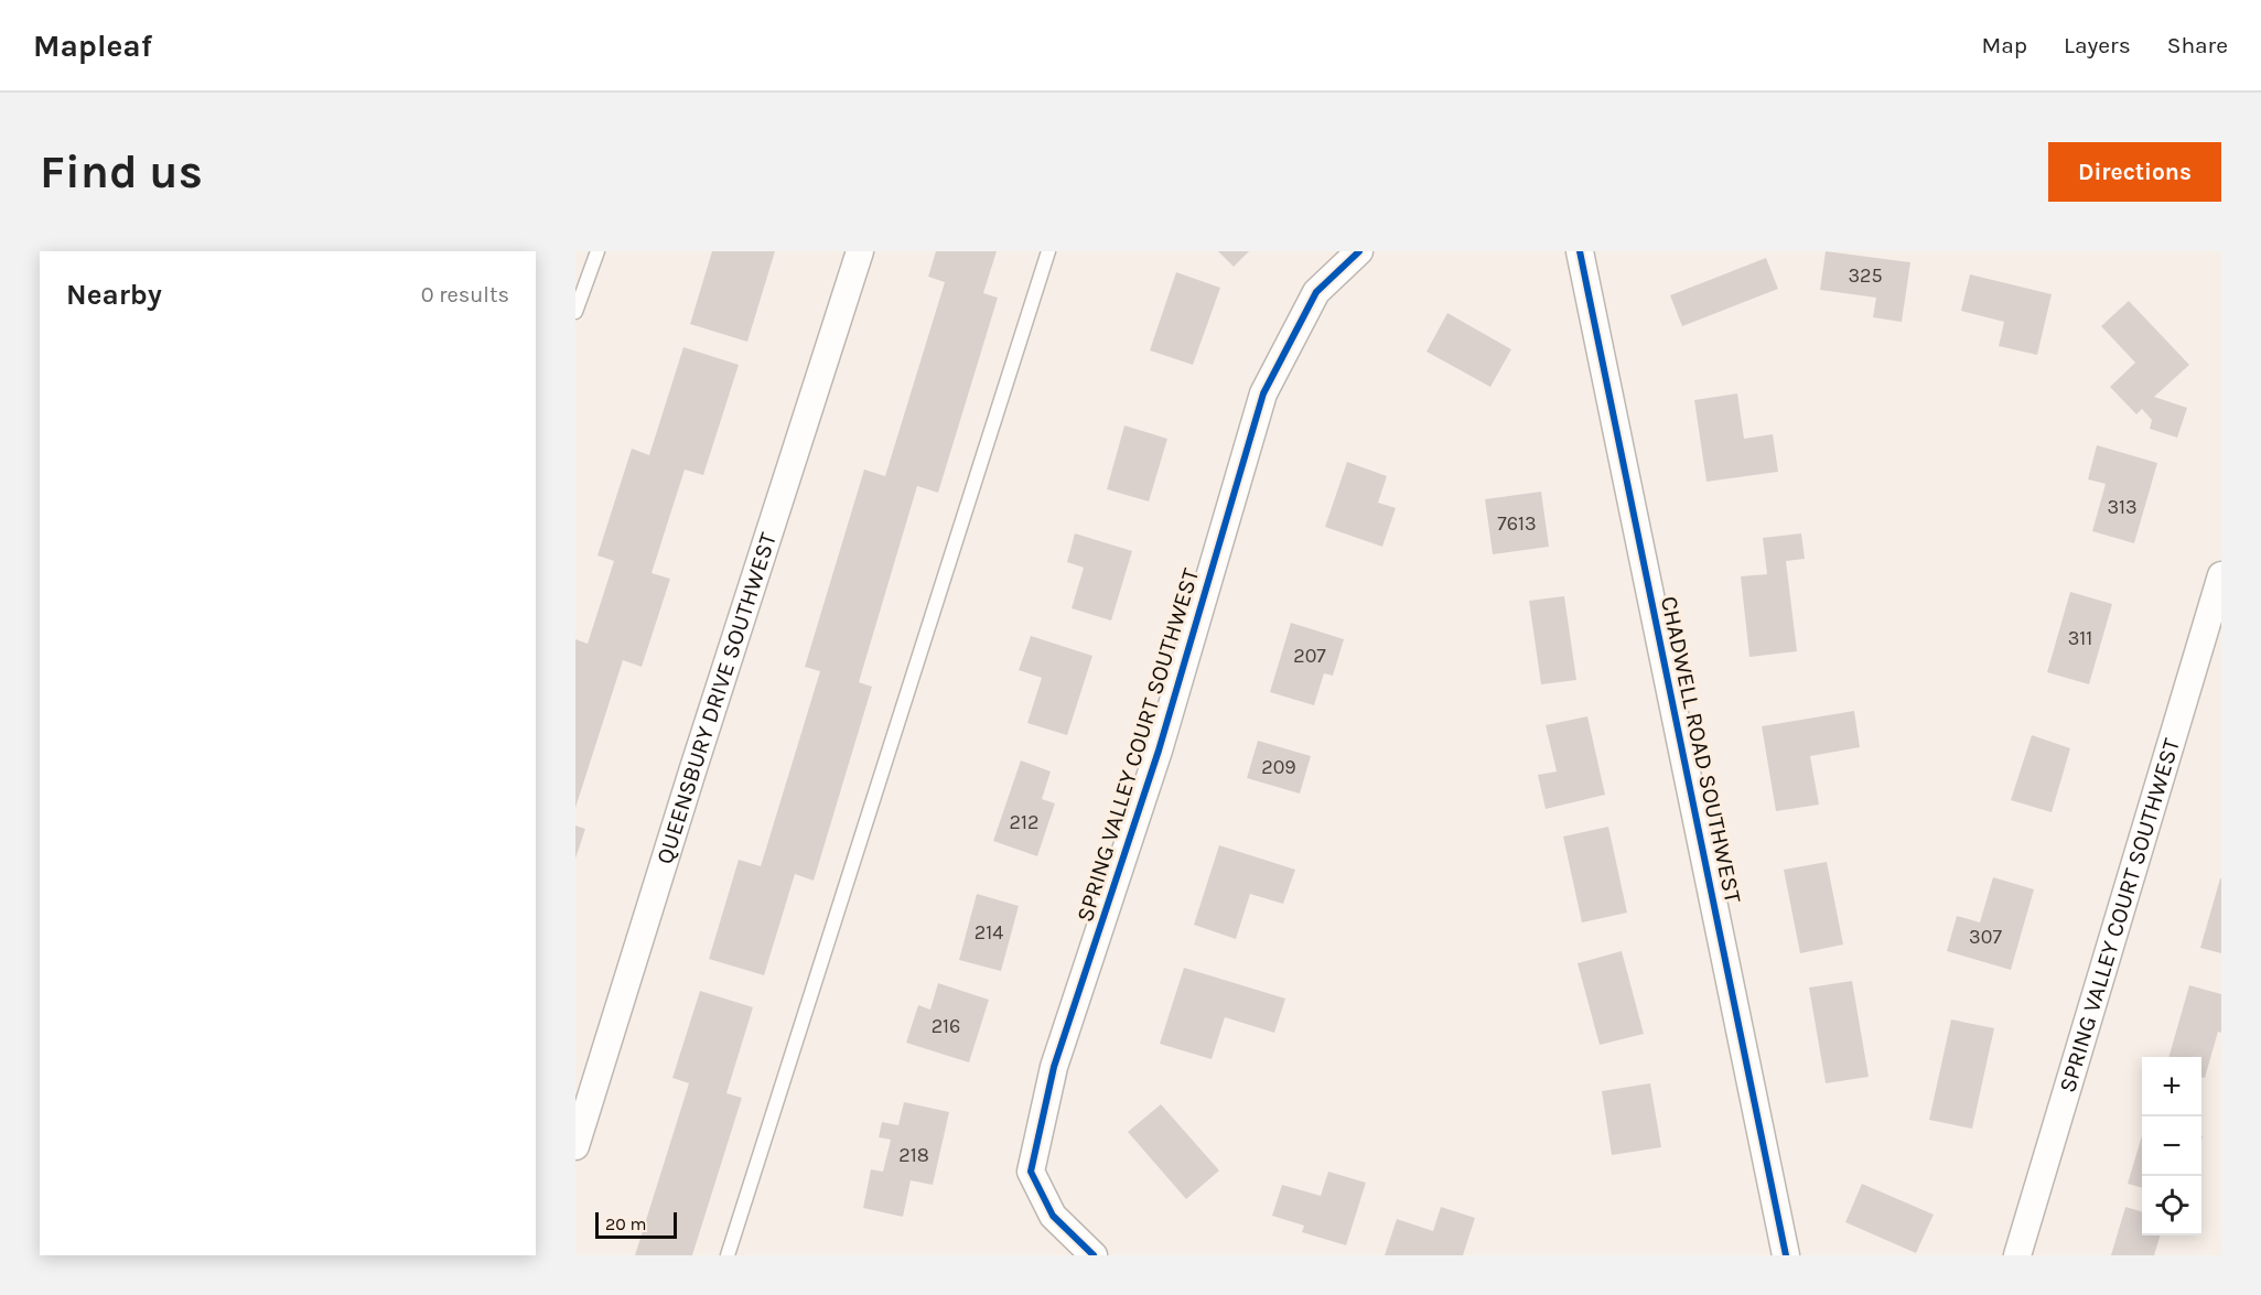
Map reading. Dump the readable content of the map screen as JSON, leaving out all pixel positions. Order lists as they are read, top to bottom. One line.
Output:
{"streets":{"street":["QUEENSBURY DRIVE SOUTHWEST","SPRING VALLEY COURT SOUTHWEST","CHADWELL ROAD SOUTHWEST"]},"house_numbers":["325","313","7613","311","207","209","212","214","307","216","218"],"scale_bar":"20 m","page":{"header":"Mapleaf","nav":["Map","Layers","Share"],"buttons":"Directions","title":"Find us","heading":["Nearby","0 results"],"map_buttons":["+","−"],"scale":"20 m"}}
